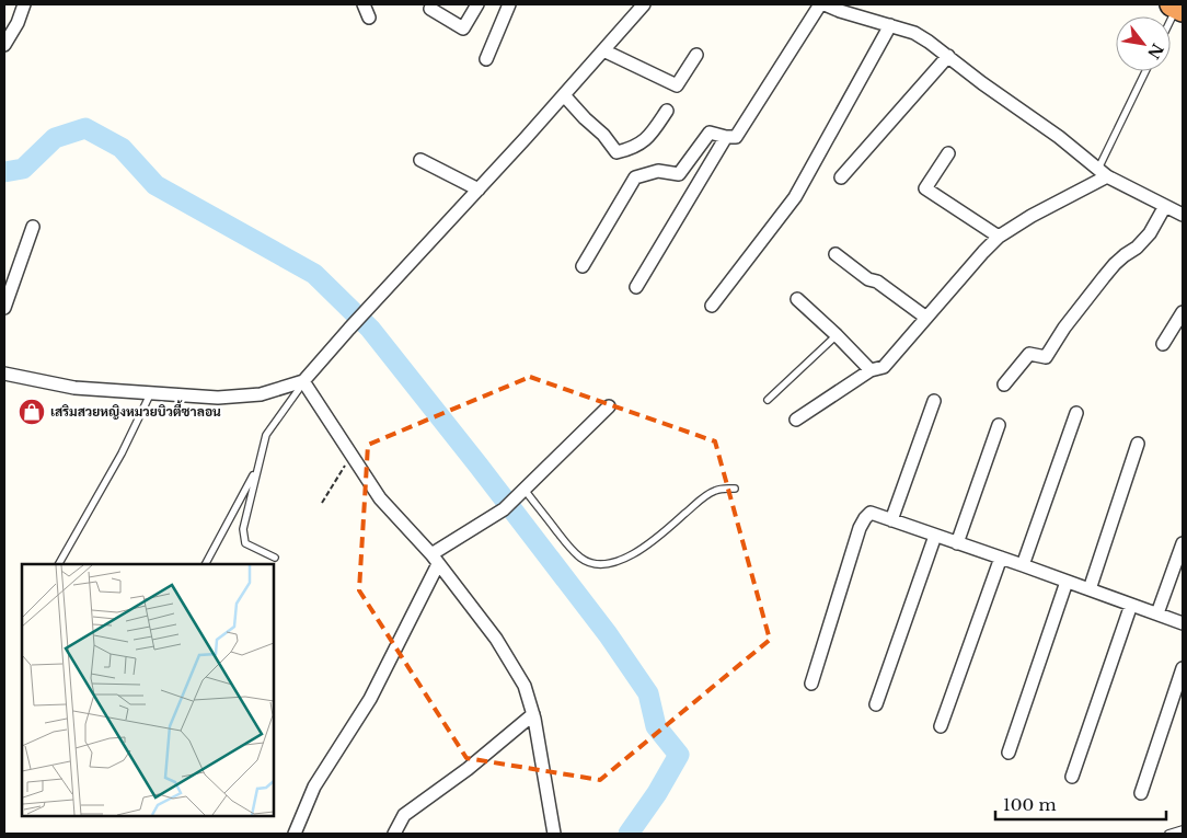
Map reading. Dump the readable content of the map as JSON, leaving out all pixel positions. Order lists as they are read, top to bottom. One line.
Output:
{"places":{"shop":["เสริมสวยหญิงหมวยบิวตี้ซาลอน"]},"scale_bar":"100 m","north":"bottom right"}
